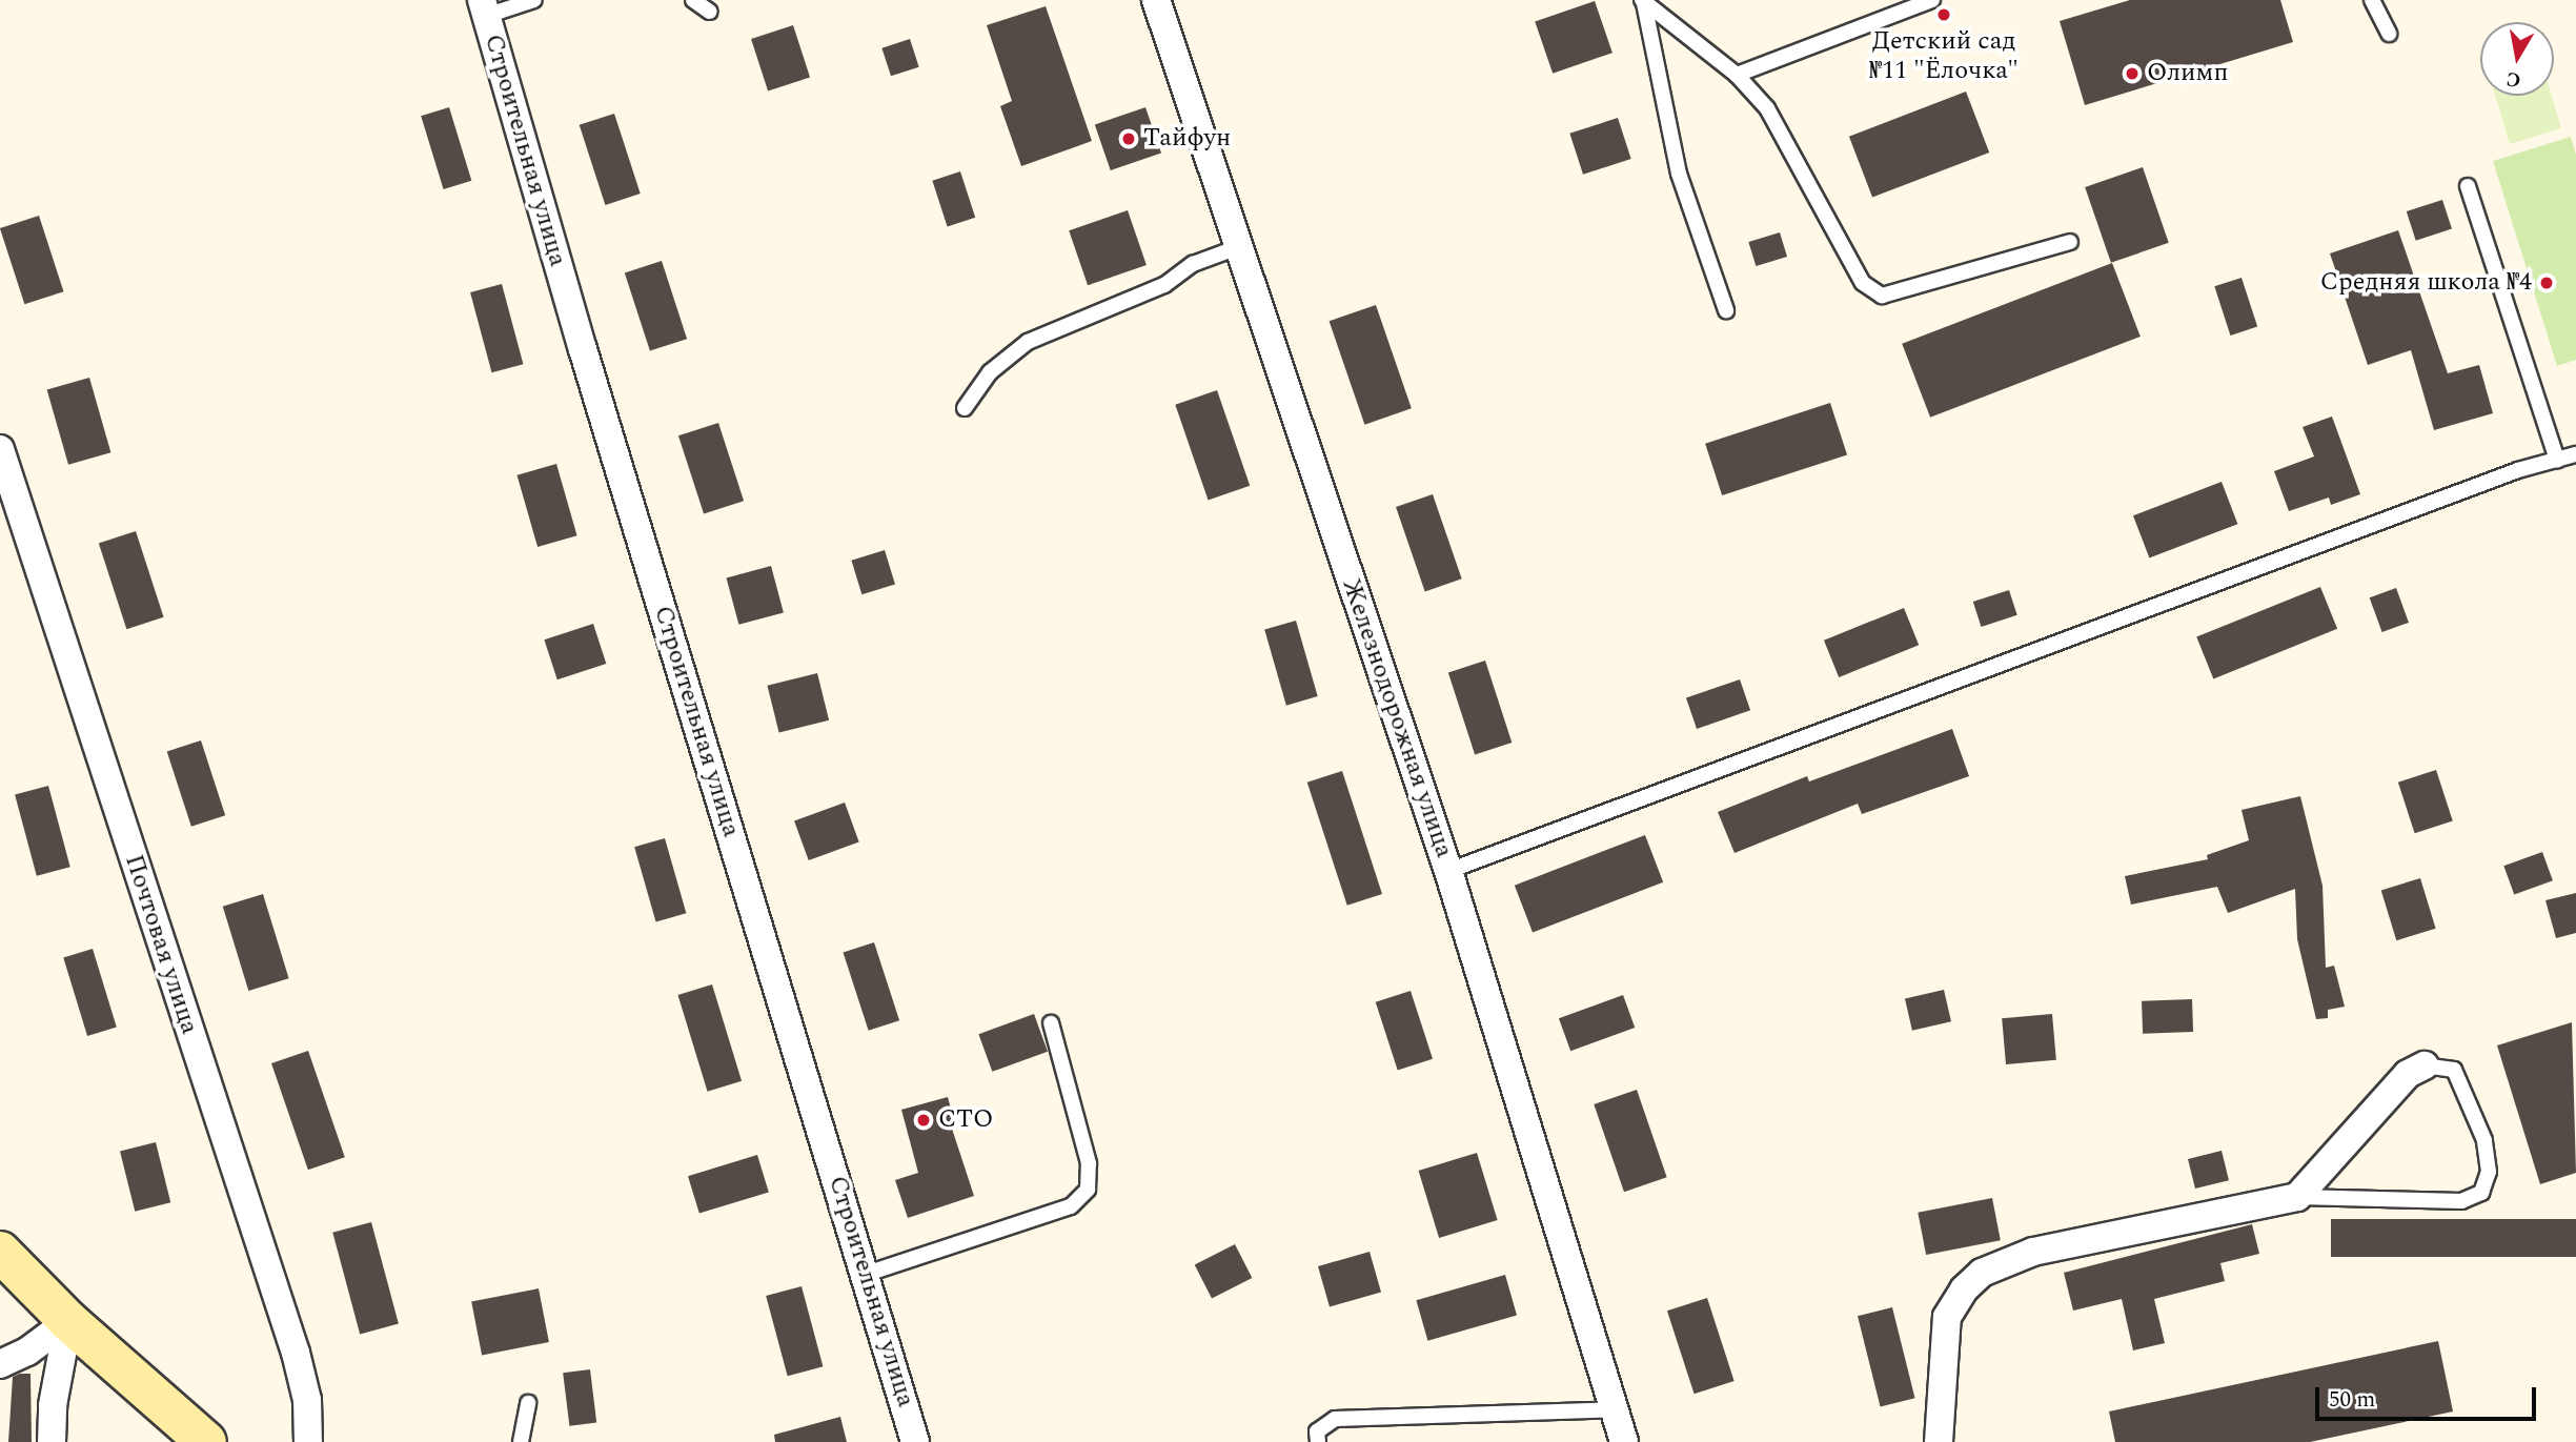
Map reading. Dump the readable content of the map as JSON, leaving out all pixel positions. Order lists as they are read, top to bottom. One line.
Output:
{"streets":{"street":["Строительная улица","Железнодорожная улица","Почтовая улица"]},"places":["Детский сад №11 \"Ёлочка\"","Олимп","Тайфун","Средняя школа №4","СТО"],"scale_bar":"50 m","north":"bottom"}
